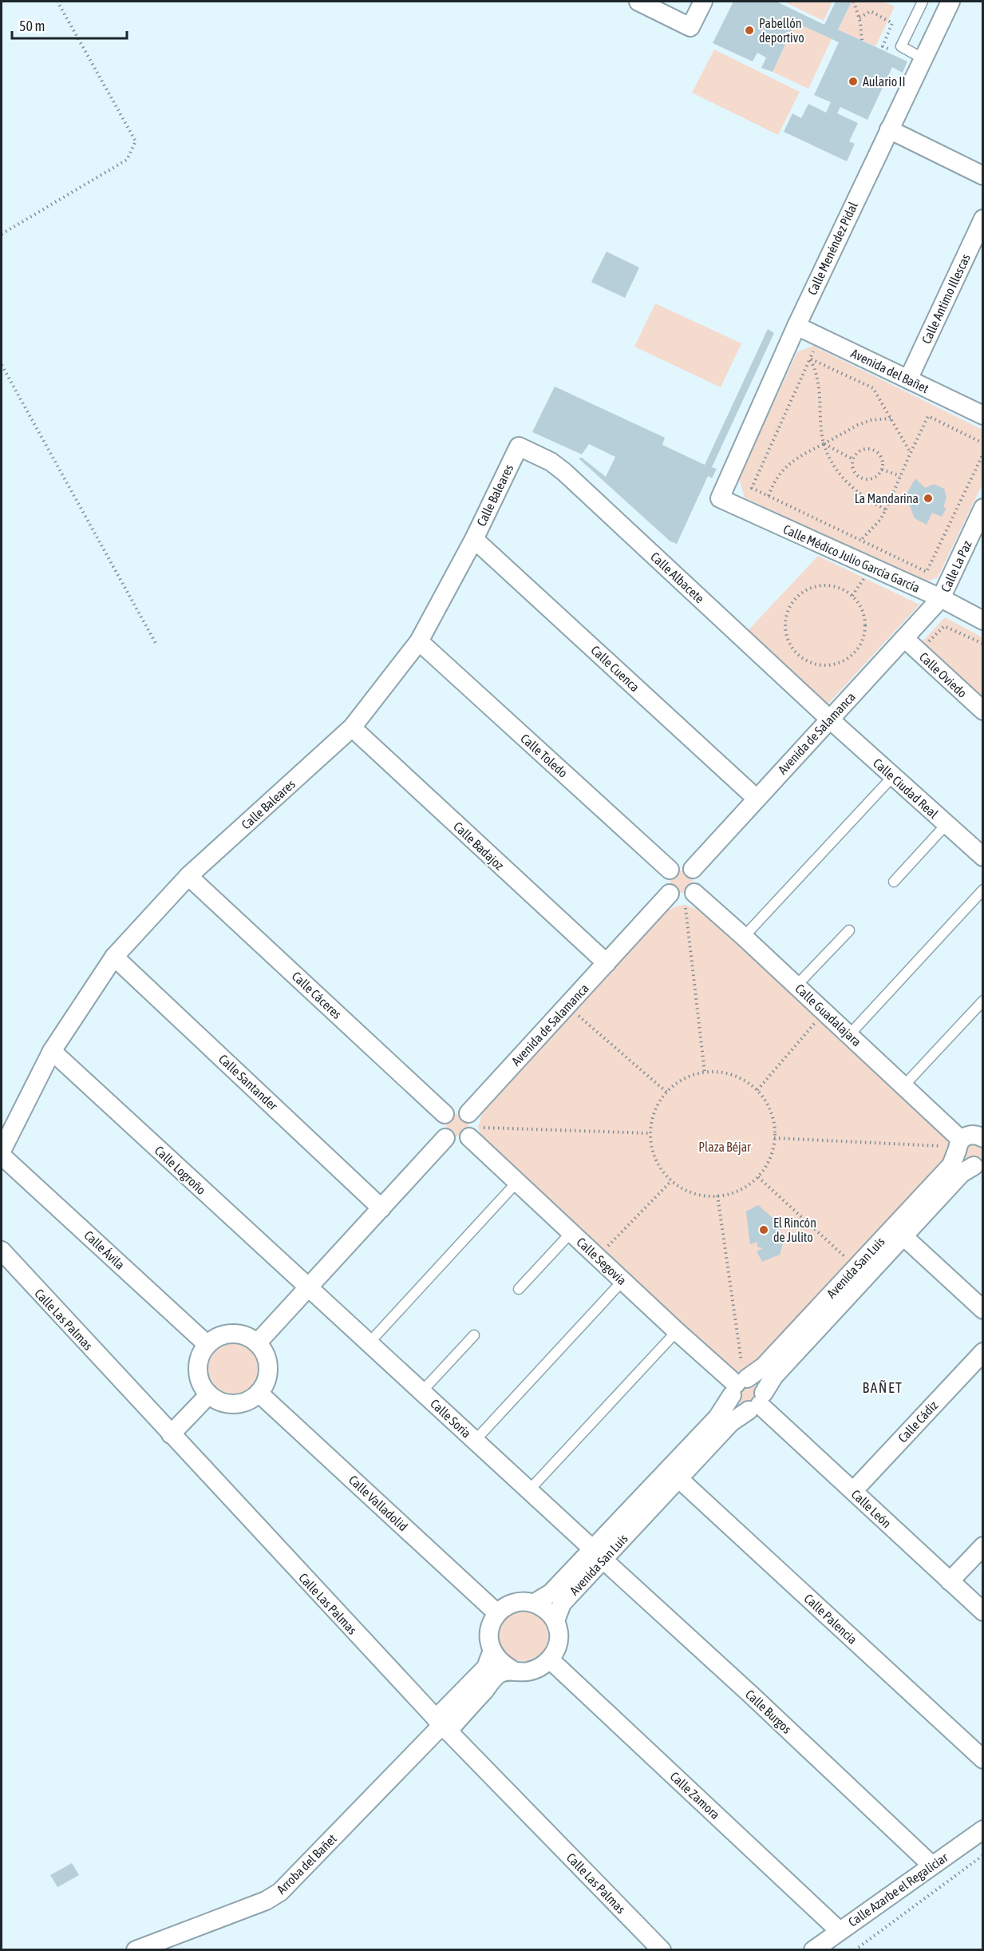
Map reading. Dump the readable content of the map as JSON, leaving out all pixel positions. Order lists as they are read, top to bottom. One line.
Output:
{"streets":{"street":["Calle Menéndez Pidal","Calle Antimo Illescas","Avenida del Bañet","Calle Baleares","Calle Médico Julio García García","Calle La Paz","Calle Albacete","Calle Cuenca","Calle Oviedo","Avenida de Salamanca","Calle Toledo","Calle Ciudad Real","Calle Badajoz","Calle Cáceres","Calle Guadalajara","Calle Santander","Calle Logroño","Calle Ávila","Calle Segovia","Avenida San Luis","Calle Las Palmas","Calle Soria","Calle Cádiz","Calle Valladolid","Calle León","Calle Palencia","Calle Burgos","Calle Zamora","Arroba del Bañet","Calle Azarbe el Regaliciar"]},"crossings":[["Calle Menéndez Pidal","Avenida del Bañet"],["Calle Menéndez Pidal","Calle Médico Julio García García"],["Calle Antimo Illescas","Avenida del Bañet"],["Calle Baleares","Calle Albacete"],["Calle Baleares","Calle Cuenca"],["Calle Baleares","Calle Toledo"],["Calle Baleares","Calle Badajoz"],["Calle Baleares","Calle Cáceres"],["Calle Baleares","Calle Santander"],["Calle Baleares","Calle Logroño"],["Calle Médico Julio García García","Calle La Paz"],["Calle Médico Julio García García","Avenida de Salamanca"],["Calle La Paz","Avenida de Salamanca"],["Calle Albacete","Avenida de Salamanca"],["Calle Albacete","Calle Ciudad Real"],["Calle Cuenca","Avenida de Salamanca"],["Calle Oviedo","Avenida de Salamanca"],["Avenida de Salamanca","Calle Toledo"],["Avenida de Salamanca","Calle Ciudad Real"],["Avenida de Salamanca","Calle Badajoz"],["Avenida de Salamanca","Calle Cáceres"],["Avenida de Salamanca","Calle Guadalajara"],["Avenida de Salamanca","Calle Segovia"],["Calle Toledo","Calle Guadalajara"],["Calle Cáceres","Calle Segovia"],["Calle Guadalajara","Avenida San Luis"],["Calle Logroño","Calle Soria"],["Calle Ávila","Calle Valladolid"],["Calle Segovia","Avenida San Luis"],["Avenida San Luis","Calle Soria"],["Avenida San Luis","Calle Valladolid"],["Avenida San Luis","Calle León"],["Avenida San Luis","Calle Palencia"],["Avenida San Luis","Calle Burgos"],["Avenida San Luis","Calle Zamora"],["Calle Las Palmas","Arroba del Bañet"],["Calle Soria","Calle Burgos"],["Calle Cádiz","Calle León"],["Calle Valladolid","Calle Zamora"],["Calle Burgos","Calle Azarbe el Regaliciar"],["Calle Zamora","Calle Azarbe el Regaliciar"]],"districts":["BAÑET"],"parks":["Plaza Béjar"],"places":["Pabellón deportivo","Aulario II","La Mandarina","El Rincón de Julito"],"scale_bar":"50 m"}
